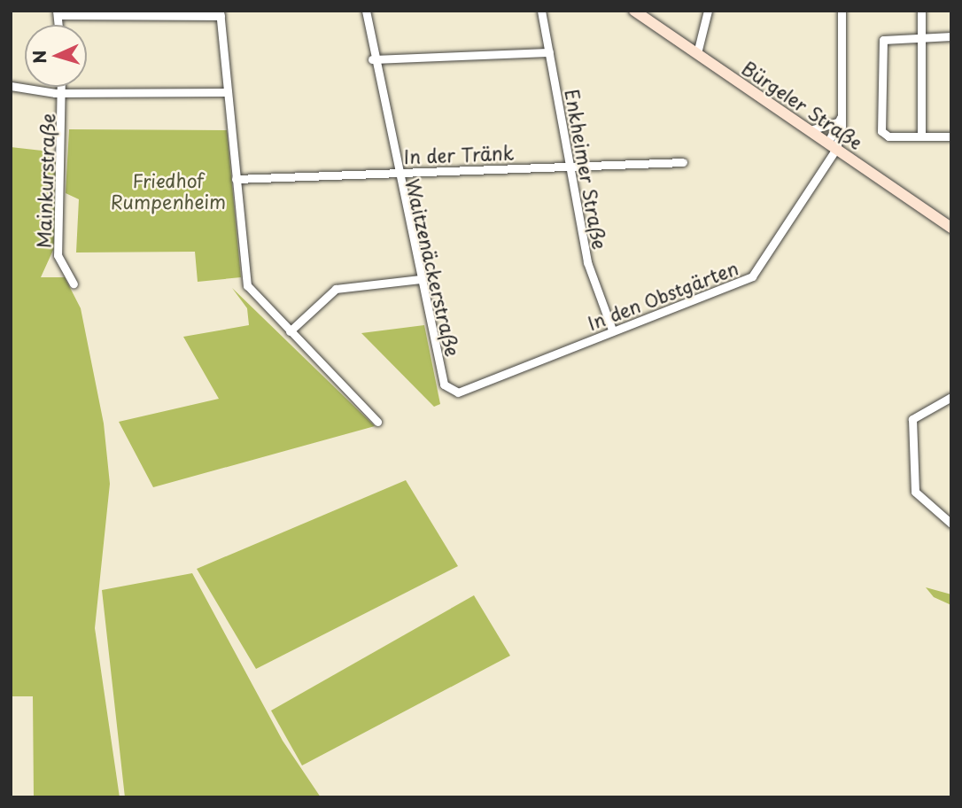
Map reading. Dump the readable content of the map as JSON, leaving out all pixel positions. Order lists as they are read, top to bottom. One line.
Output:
{"streets":{"street":["Bürgeler Straße","In der Tränk","Enkheimer Straße","Mainkurstraße","Waitzenäckerstraße","In den Obstgärten"]},"crossings":[["Bürgeler Straße","In den Obstgärten"],["In der Tränk","Enkheimer Straße"],["In der Tränk","Waitzenäckerstraße"],["Enkheimer Straße","In den Obstgärten"],["Waitzenäckerstraße","In den Obstgärten"]],"parks":["Friedhof Rumpenheim"],"north":"left"}
